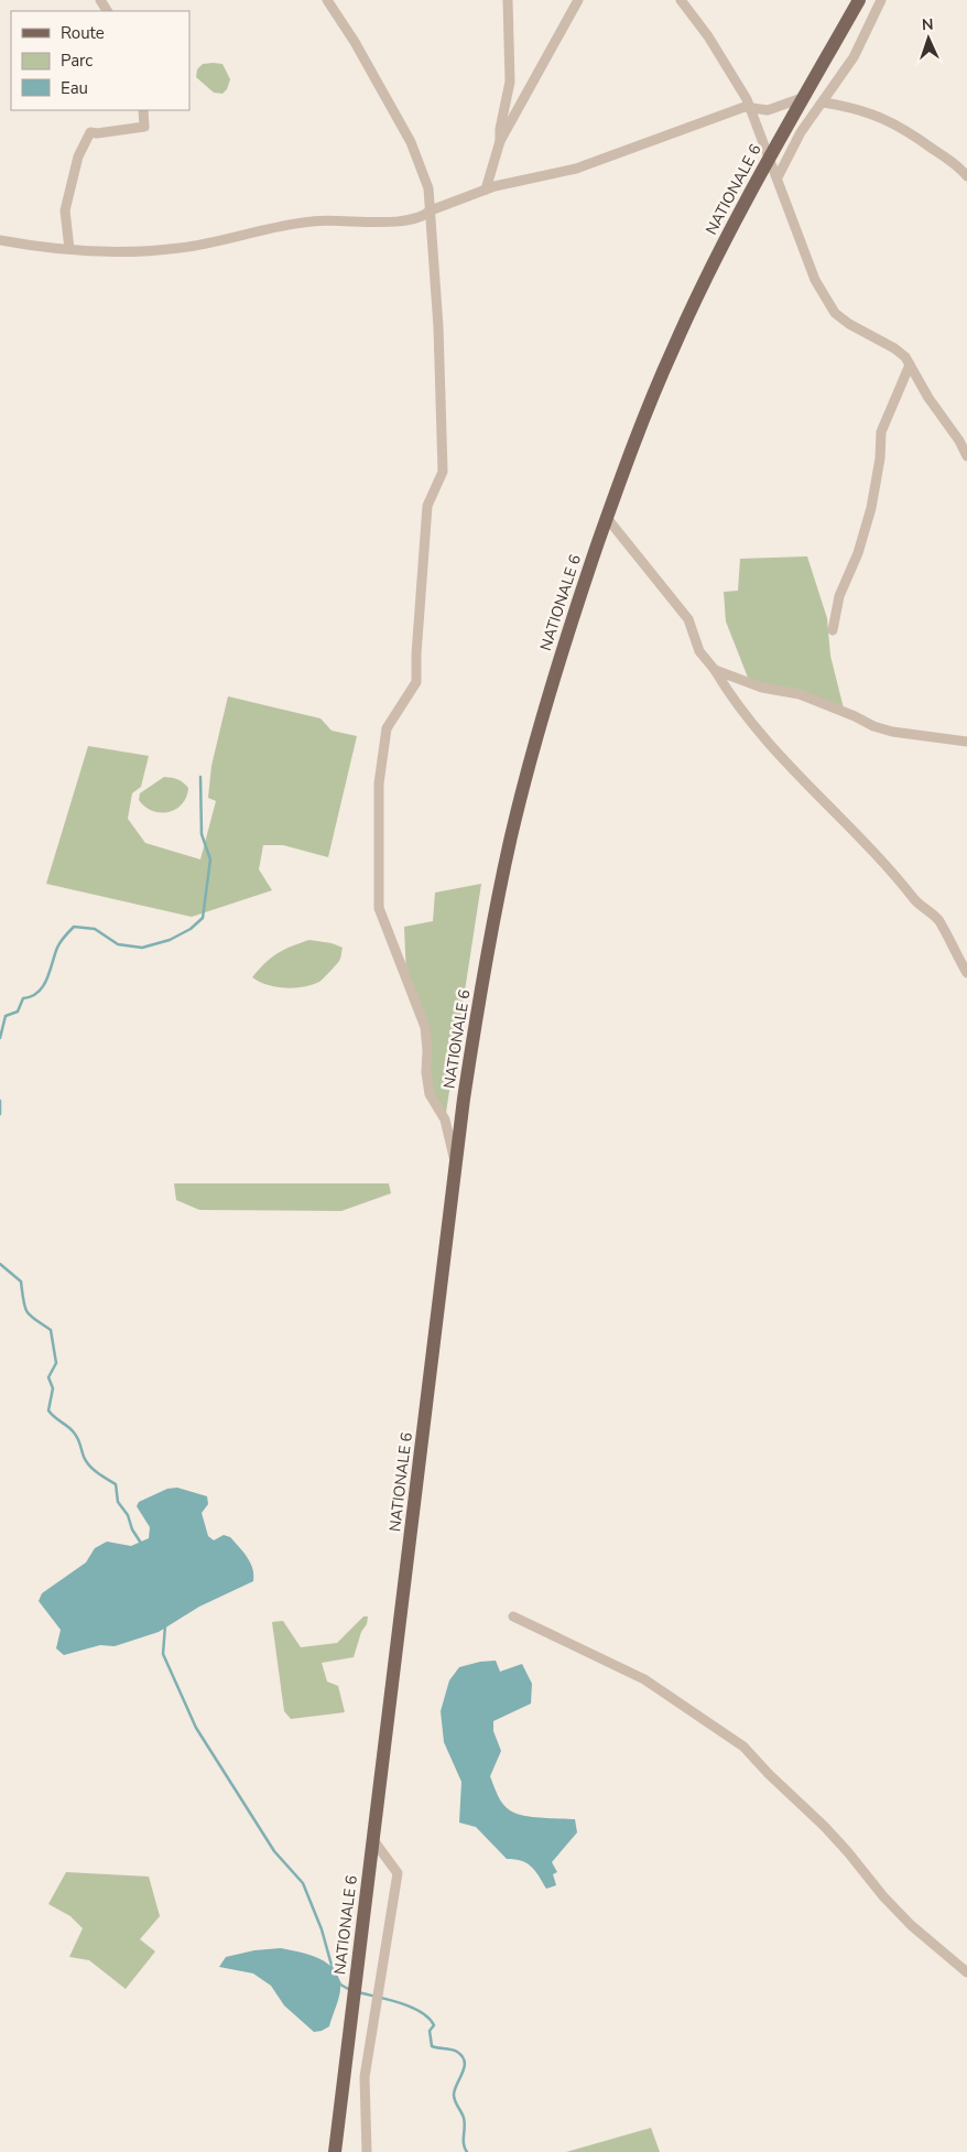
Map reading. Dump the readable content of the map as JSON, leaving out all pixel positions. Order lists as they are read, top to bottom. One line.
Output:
{"streets":{"main road":["NATIONALE 6"]},"legend":["Route","Parc","Eau"],"north":"top"}
